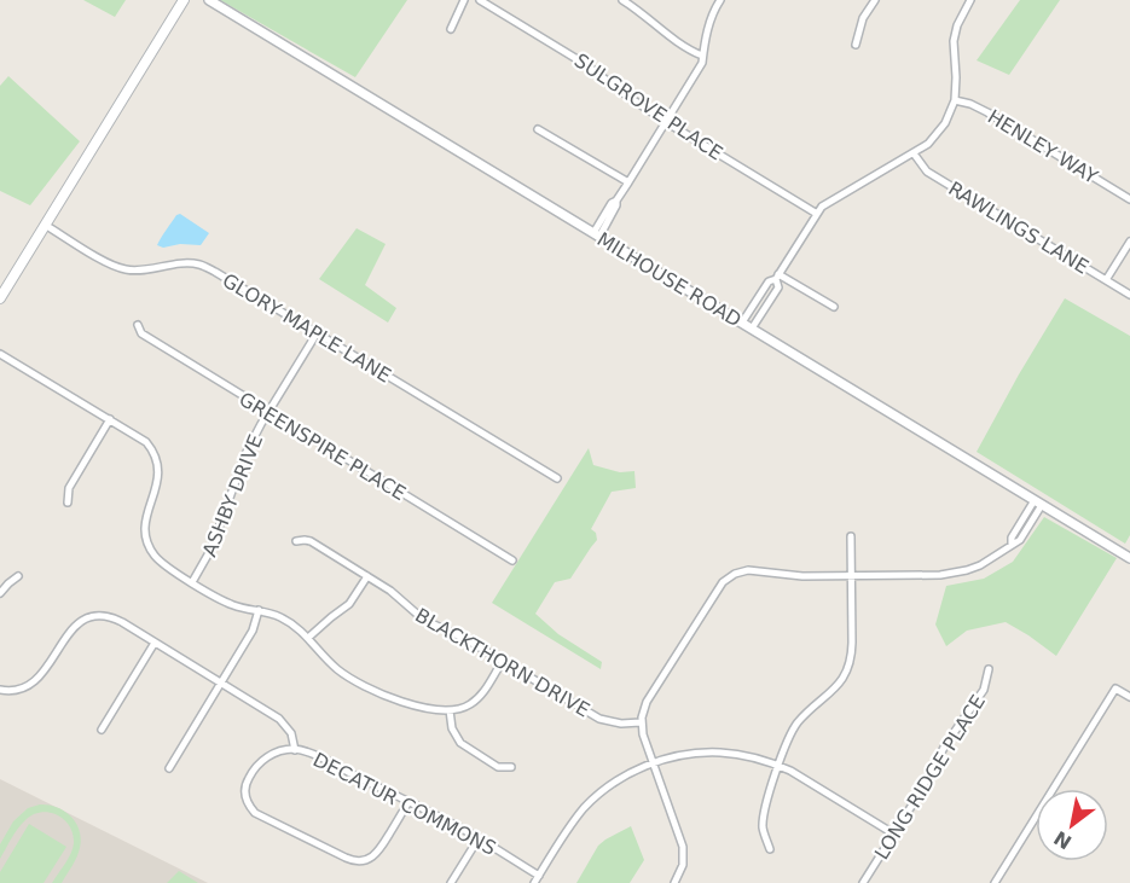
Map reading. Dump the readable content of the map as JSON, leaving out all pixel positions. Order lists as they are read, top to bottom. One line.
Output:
{"streets":{"street":["SULGROVE PLACE","HENLEY WAY","RAWLINGS LANE","MILHOUSE ROAD","GLORY MAPLE LANE","GREENSPIRE PLACE","ASHBY DRIVE","BLACKTHORN DRIVE","LONG RIDGE PLACE","DECATUR COMMONS"]},"crossings":[["GLORY MAPLE LANE","ASHBY DRIVE"],["GREENSPIRE PLACE","ASHBY DRIVE"]],"north":"bottom left"}
